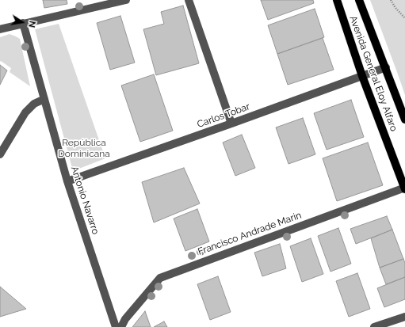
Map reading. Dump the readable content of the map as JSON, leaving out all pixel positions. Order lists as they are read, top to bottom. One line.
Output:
{"streets":{"main road":["Avenida General Eloy Alfaro"],"street":["Carlos Tobar","Antonio Navarro","Francisco Andrade Marin"]},"crossings":[["Avenida General Eloy Alfaro","Carlos Tobar"],["Avenida General Eloy Alfaro","Francisco Andrade Marin"],["Carlos Tobar","Antonio Navarro"]],"parks":["República Dominicana"],"north":"right"}
